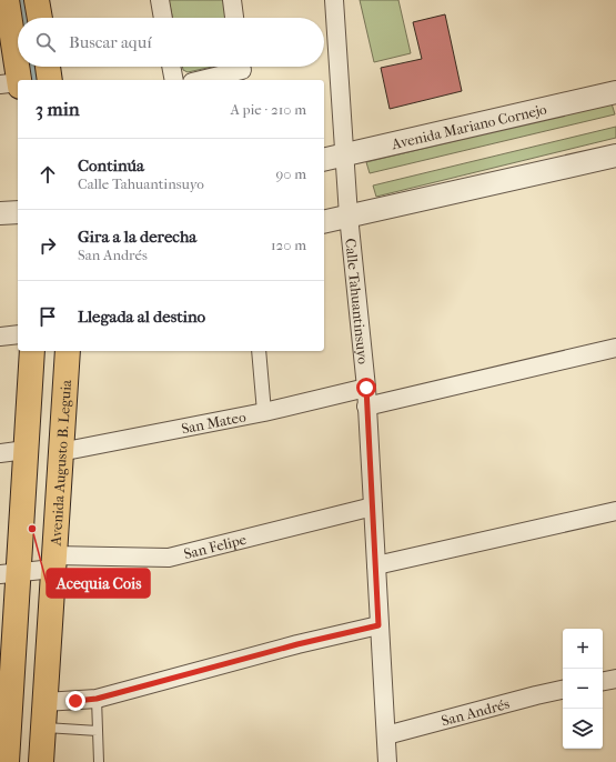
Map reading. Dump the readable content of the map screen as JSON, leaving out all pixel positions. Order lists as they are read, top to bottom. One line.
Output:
{"streets":{"main road":["Avenida Augusto B. Leguia"],"street":["Avenida Mariano Cornejo","Calle Tahuantinsuyo","San Mateo","San Felipe","San Andrés"]},"crossings":[["Avenida Mariano Cornejo","Calle Tahuantinsuyo"],["Calle Tahuantinsuyo","San Mateo"],["Calle Tahuantinsuyo","San Felipe"],["Calle Tahuantinsuyo","San Andrés"],["San Mateo","Avenida Augusto B. Leguia"],["Avenida Augusto B. Leguia","San Felipe"]],"places":["Acequia Cois"],"page":{"search":"Buscar aquí","heading":["3 min","A pie · 210 m"],"list":[["Continúa","Calle Tahuantinsuyo","90 m"],["Gira a la derecha","San Andrés","120 m"],"Llegada al destino"],"map_buttons":["+","−"]}}
